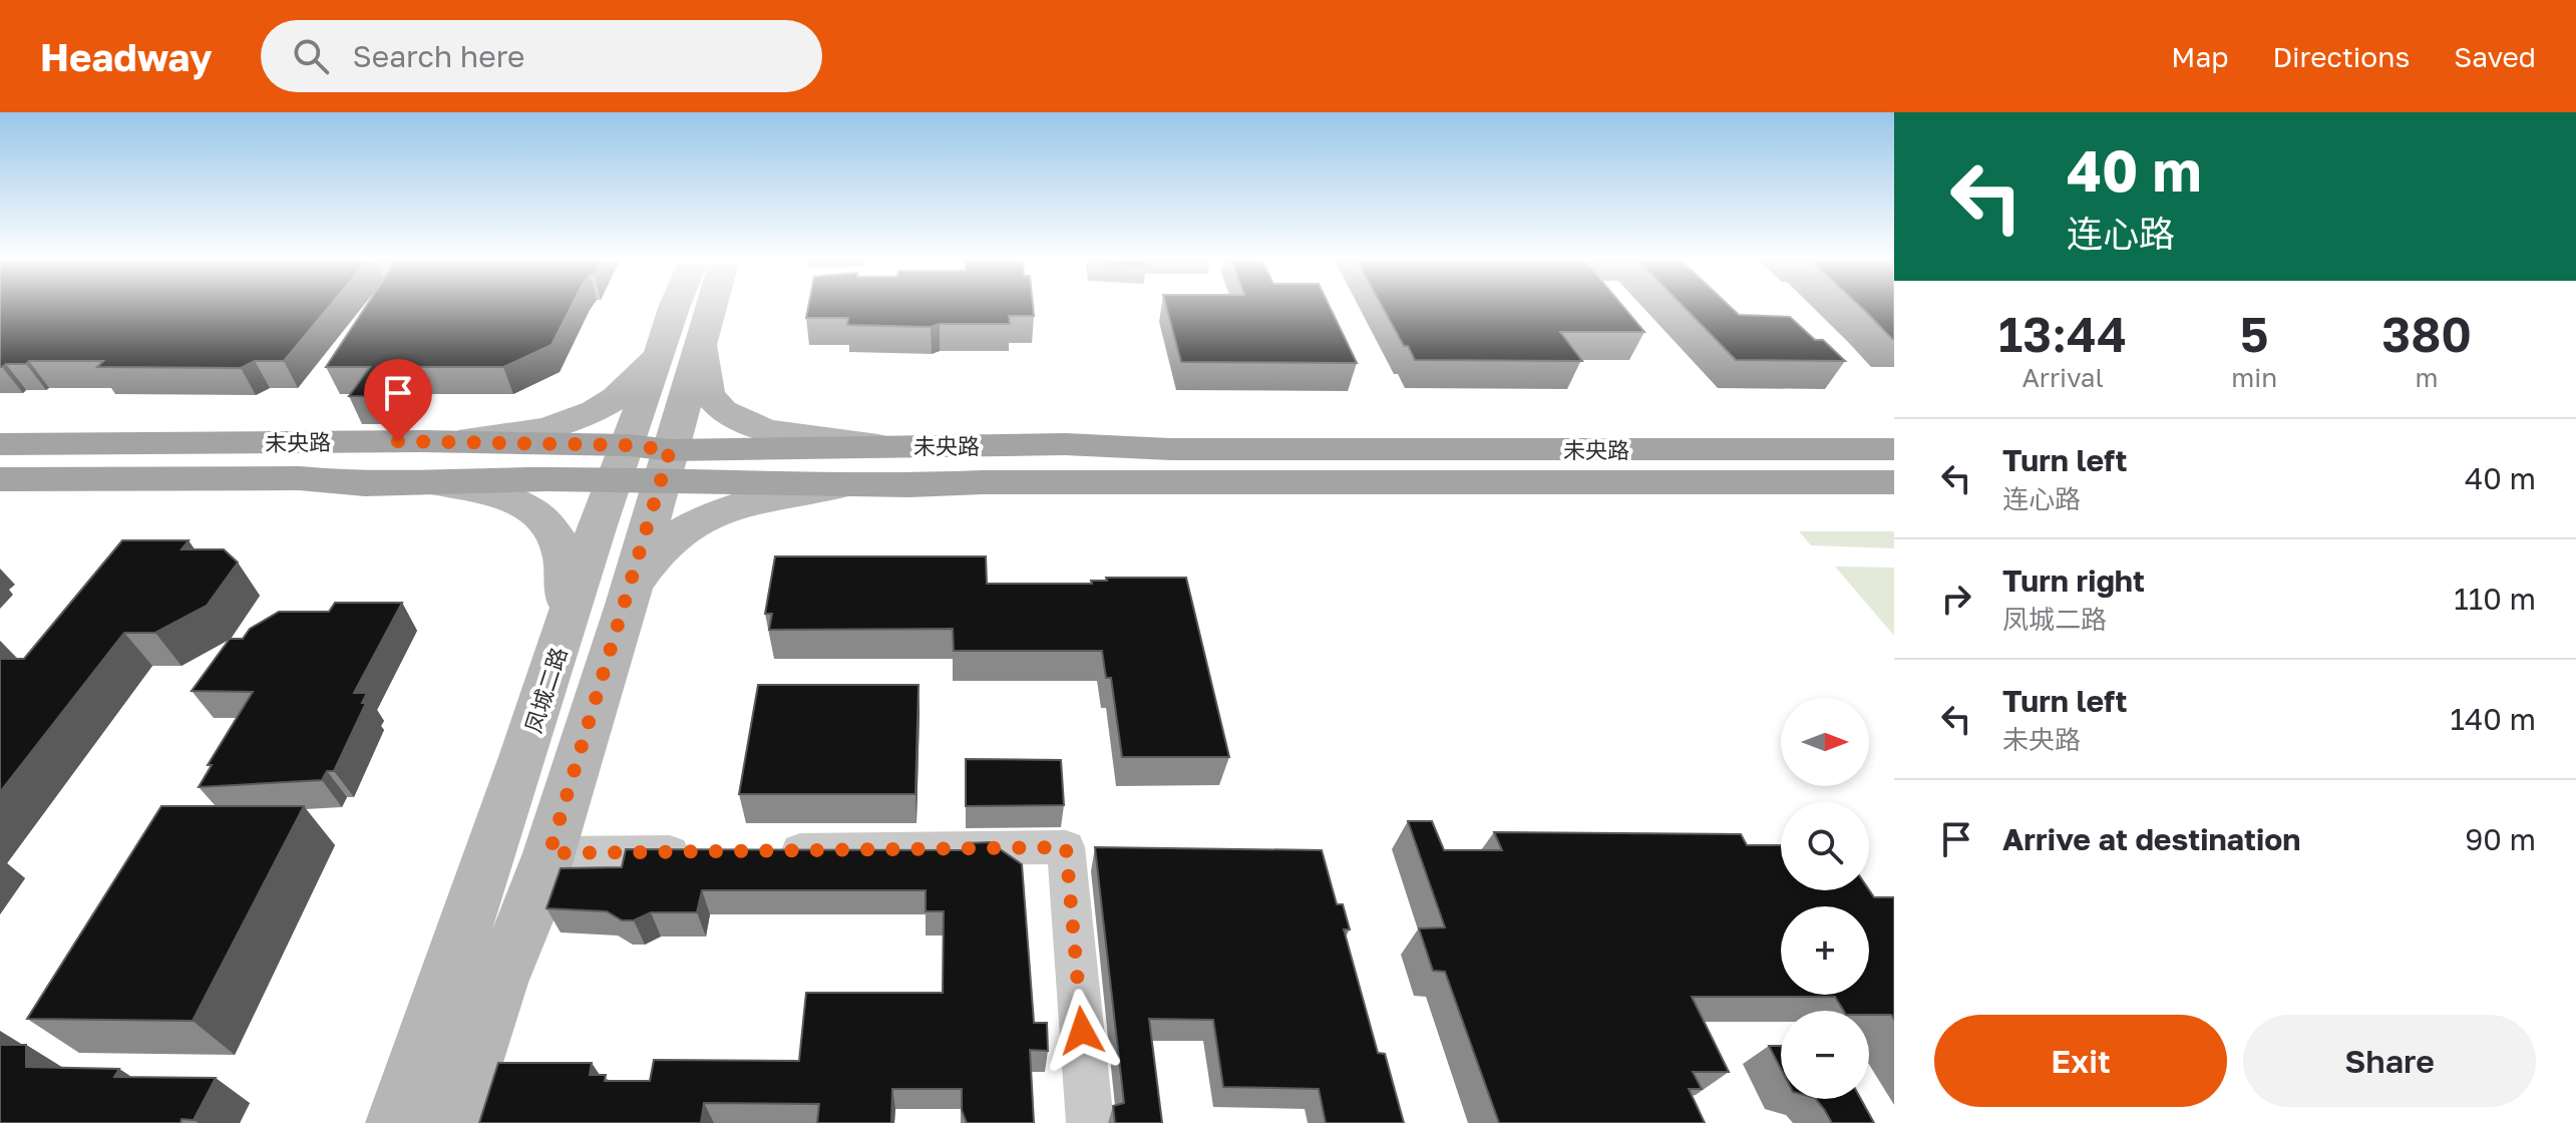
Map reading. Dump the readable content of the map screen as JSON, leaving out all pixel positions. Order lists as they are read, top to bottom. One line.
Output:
{"streets":{"main road":["未央路","凤城二路"]},"crossings":[["未央路","凤城二路"]],"north":"right","page":{"header":"Headway","search":"Search here","nav":["Map","Directions","Saved"],"turn":["40 m","连心路"],"eta":["13:44","Arrival","5","min","380","m"],"list":[{"name":"Turn left","note":"连心路","value":"40 m"},{"name":"Turn right","note":"凤城二路","value":"110 m"},{"name":"Turn left","note":"未央路","value":"140 m"},{"name":"Arrive at destination","value":"90 m"}],"map_buttons":["+","−"],"buttons":["Exit","Share"]}}
